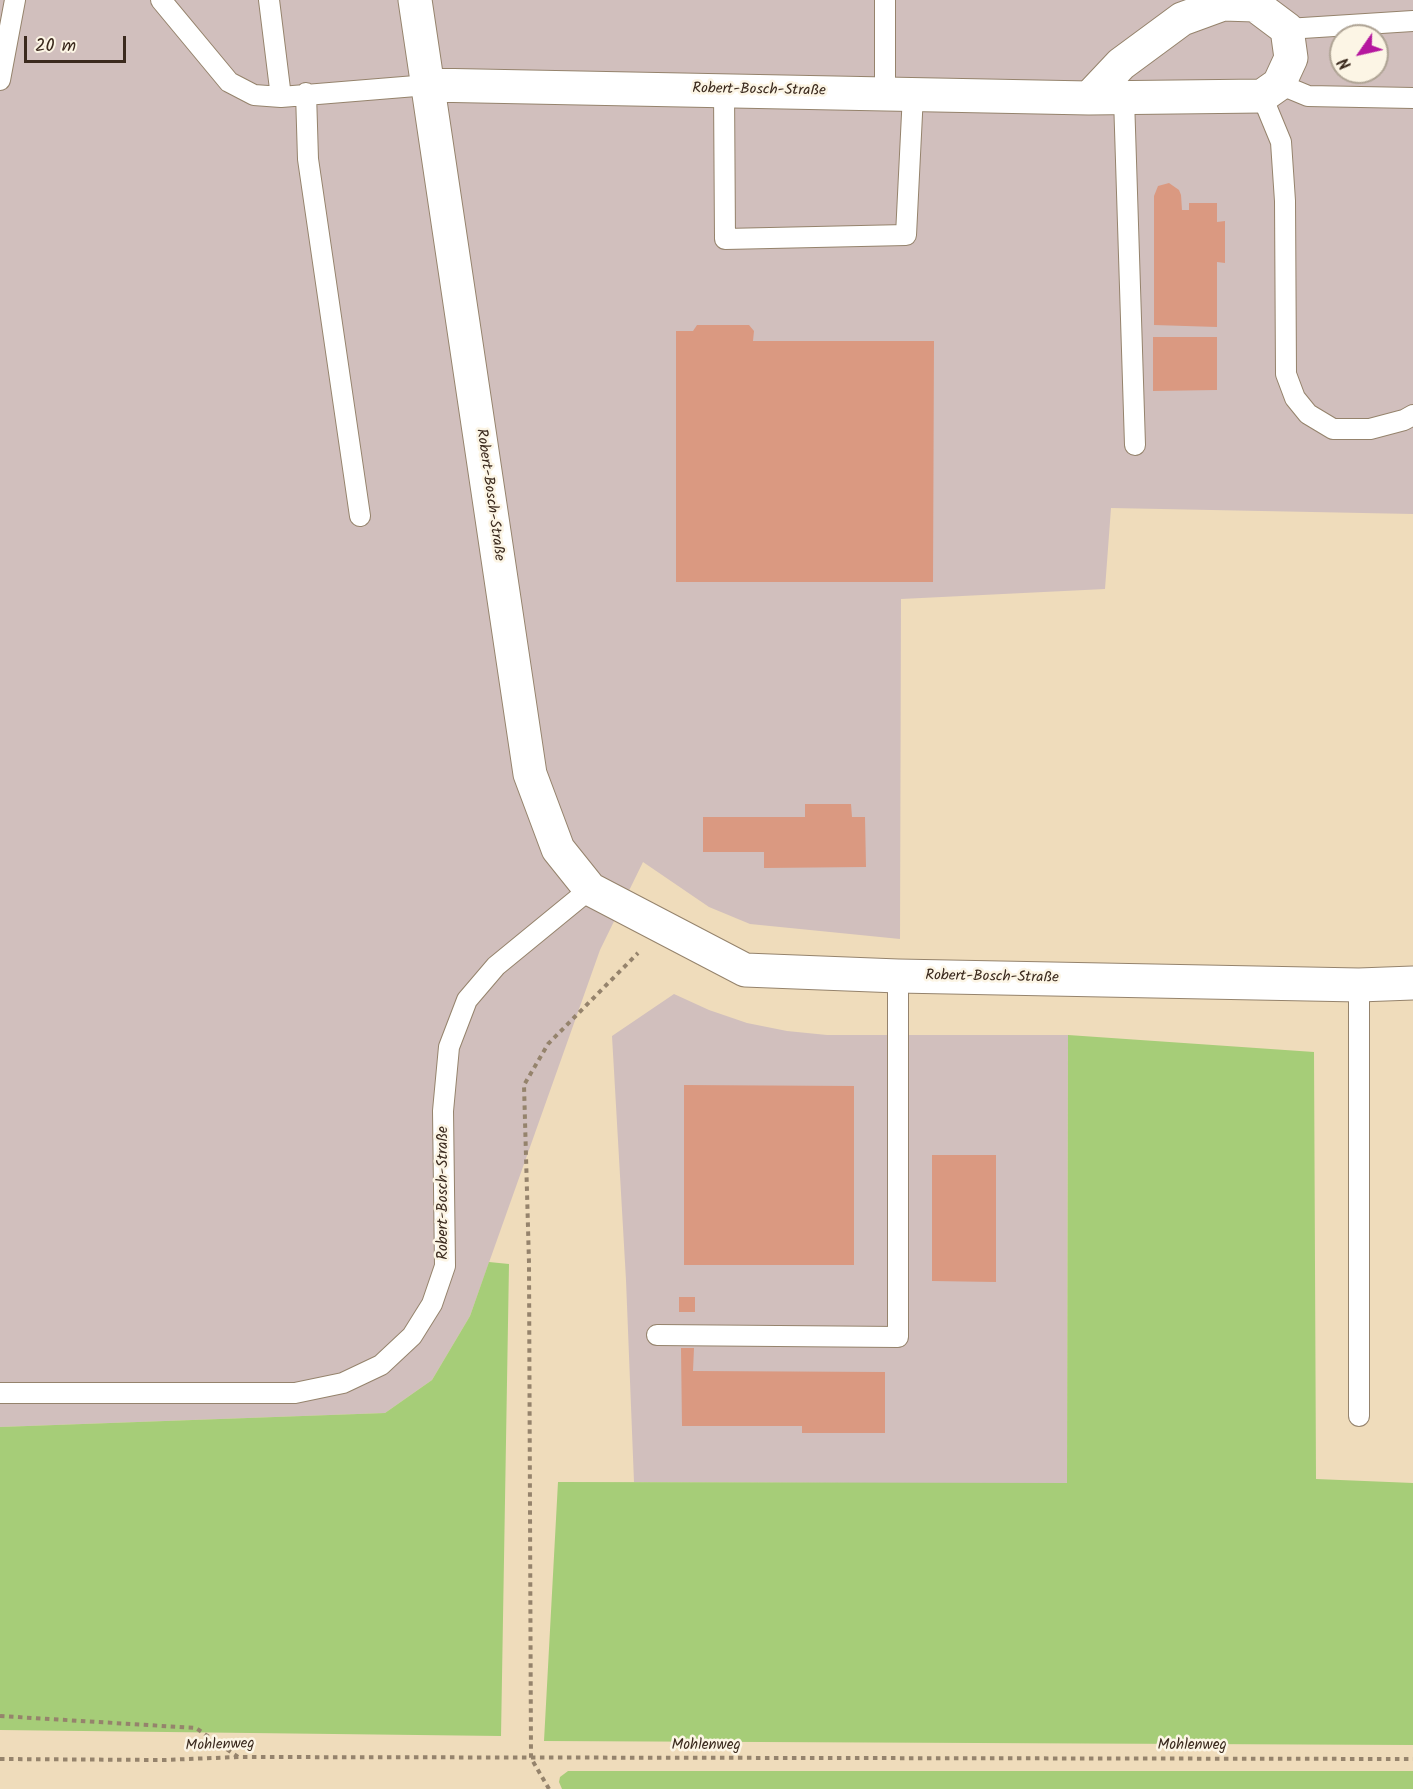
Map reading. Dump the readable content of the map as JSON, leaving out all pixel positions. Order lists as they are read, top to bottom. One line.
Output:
{"streets":{"street":["Robert-Bosch-Straße"],"path":["Mohlenweg"]},"scale_bar":"20 m","north":"bottom left"}
